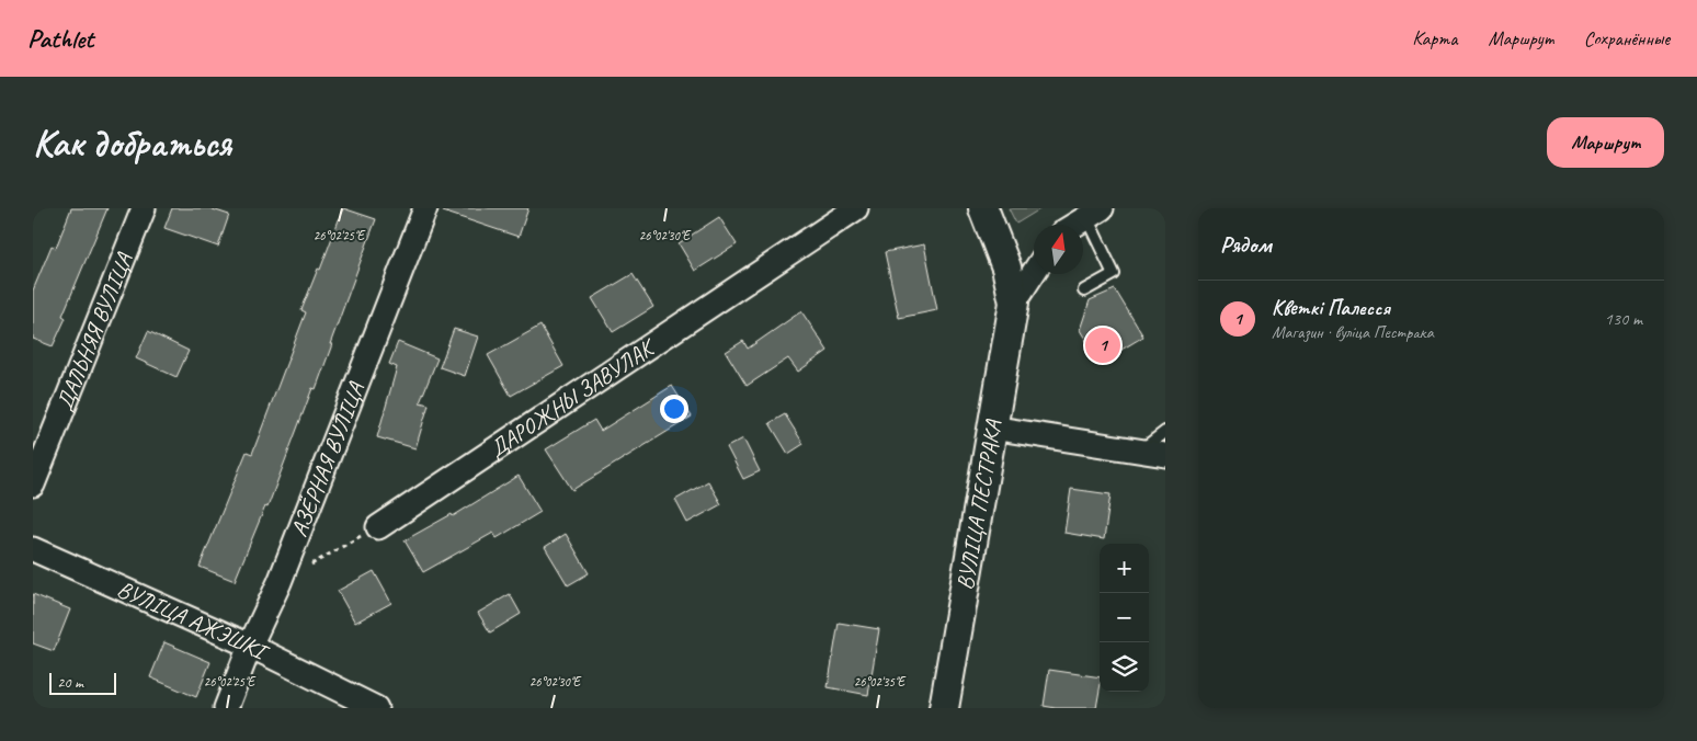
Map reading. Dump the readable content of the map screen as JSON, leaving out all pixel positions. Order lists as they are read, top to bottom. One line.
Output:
{"streets":{"street":["ДАЛЬНЯЯ ВУЛІЦА","ДАРОЖНЫ ЗАВУЛАК","АЗЁРНАЯ ВУЛІЦА","ВУЛІЦА ПЕСТРАКА","ВУЛІЦА АЖЭШКІ"]},"crossings":[["АЗЁРНАЯ ВУЛІЦА","ВУЛІЦА АЖЭШКІ"]],"scale_bar":"20 m","north":"top","page":{"header":"Pathlet","nav":["Карта","Маршрут","Сохранённые"],"buttons":"Маршрут","title":"Как добраться","heading":"Рядом","list":[{"mark":"1","name":"Кветкі Палесся","note":"Магазин · вуліца Пестрака","value":"130 m"}],"pins":"1","map_buttons":["+","−"],"scale":"20 m"},"coordinates":["26°02'25\"E","26°02'30\"E","26°02'35\"E"]}
